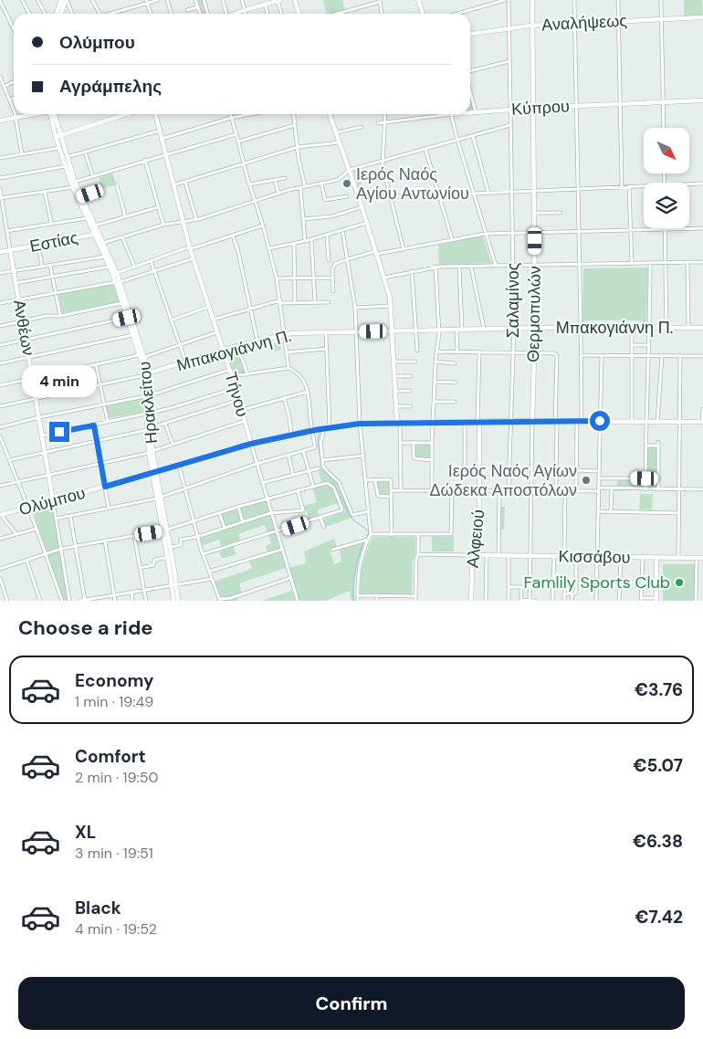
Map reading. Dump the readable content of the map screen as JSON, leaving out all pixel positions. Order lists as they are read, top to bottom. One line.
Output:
{"streets":{"street":["Αναλήψεως","Κύπρου","Εστίας","Σαλαμίνος","Θερμοπυλών","Ανθέων","Μπακογιάννη Π.","Τήνου","Ηρακλείτου","Ολύμπου","Αλφειού","Κισσάβου"]},"crossings":[["Αναλήψεως","Σαλαμίνος"],["Αναλήψεως","Θερμοπυλών"],["Κύπρου","Σαλαμίνος"],["Κύπρου","Θερμοπυλών"],["Εστίας","Ανθέων"],["Εστίας","Ηρακλείτου"],["Σαλαμίνος","Μπακογιάννη Π."],["Θερμοπυλών","Μπακογιάννη Π."],["Θερμοπυλών","Κισσάβου"],["Ανθέων","Μπακογιάννη Π."],["Ανθέων","Ολύμπου"],["Μπακογιάννη Π.","Τήνου"],["Μπακογιάννη Π.","Ηρακλείτου"],["Τήνου","Ολύμπου"],["Ηρακλείτου","Ολύμπου"],["Αλφειού","Κισσάβου"]],"places":["Ιερός Ναός Αγίου Αντωνίου","Ιερός Ναός Αγίων Δώδεκα Αποστόλων","Famlily Sports Club"],"north":"bottom right","page":{"banner":["Ολύμπου","Αγράμπελης"],"bubble":"4 min","heading":"Choose a ride","list":[{"name":"Economy","note":"1 min · 19:49","value":"€3.76"},{"name":"Comfort","note":"2 min · 19:50","value":"€5.07"},{"name":"XL","note":"3 min · 19:51","value":"€6.38"},{"name":"Black","note":"4 min · 19:52","value":"€7.42"}],"buttons":"Confirm"}}
